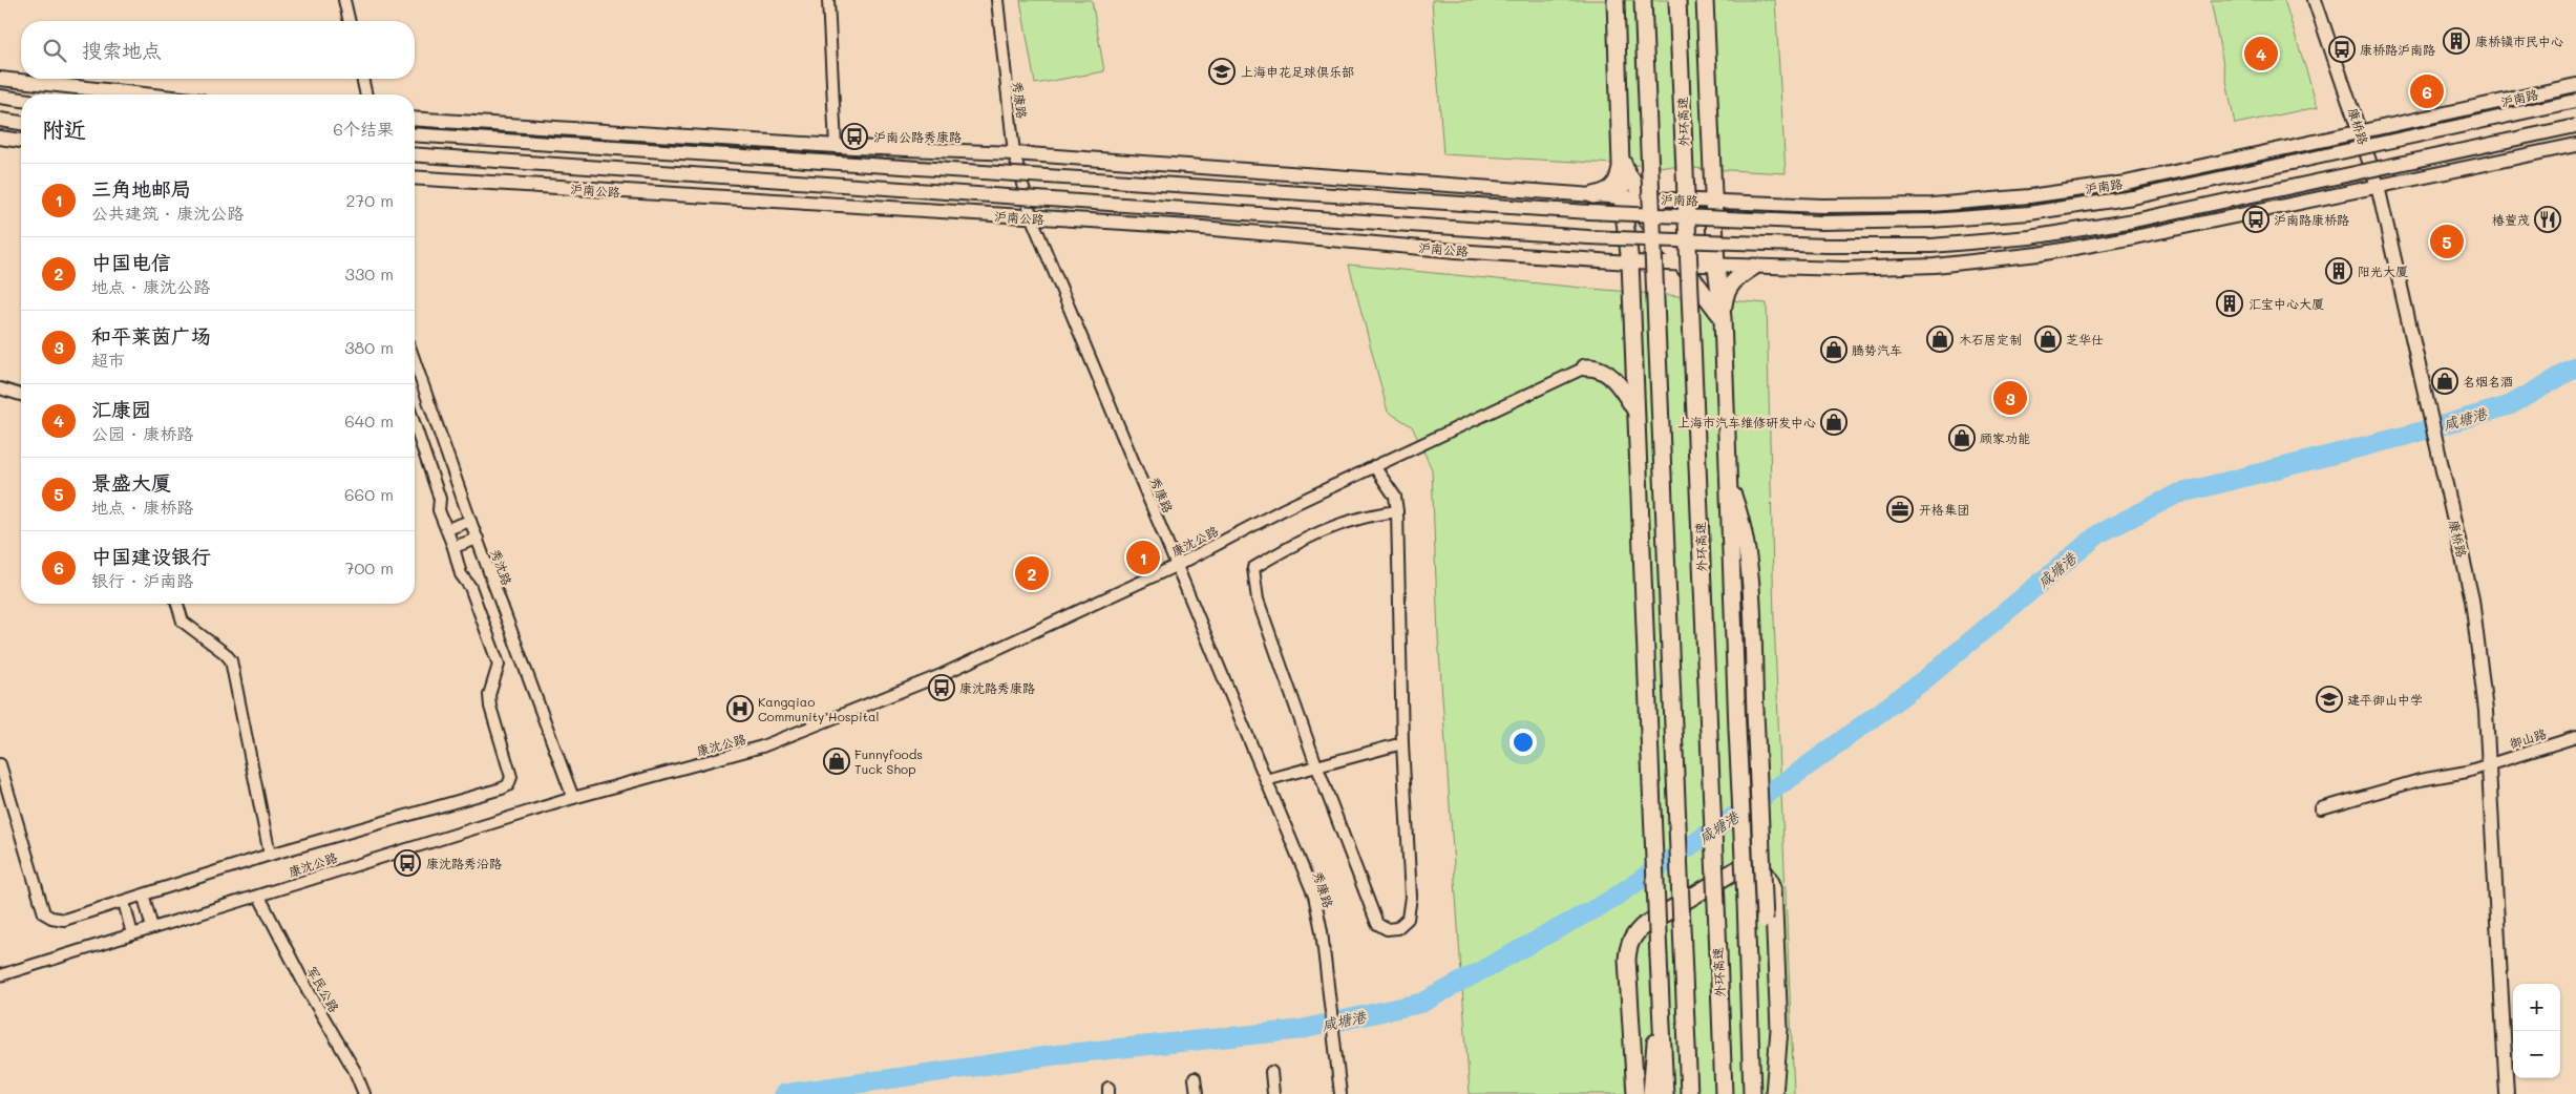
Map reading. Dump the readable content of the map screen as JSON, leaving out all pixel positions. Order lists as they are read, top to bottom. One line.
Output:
{"streets":{"highway":["外环高速"],"main road":["沪南路","康桥路","沪南公路"],"street":["秀康路","康沈公路","秀沈路","御山路","军民公路"]},"crossings":[["沪南路","康桥路"],["秀康路","沪南公路"],["秀康路","康沈公路"],["康桥路","御山路"],["康沈公路","秀沈路"],["康沈公路","军民公路"]],"water":["咸塘港"],"places":{"building":["康桥镇市民中心","阳光大厦","汇宝中心大厦"],"bus stop":["康桥路沪南路","沪南公路秀康路","沪南路康桥路","康沈路秀康路","康沈路秀沿路"],"school or university":["上海申花足球俱乐部","建平御山中学"],"restaurant":["椿萱茂"],"shop":["木石居定制","芝华仕","腾势汽车","名烟名酒","上海市汽车维修研发中心","顾家功能","Funnyfoods Tuck Shop"],"office":["开格集团"],"hospital":["Kangqiao Community Hospital"]},"page":{"search":"搜索地点","pins":["4","6","5","3","1","2"],"heading":["附近","6个结果"],"list":[{"mark":"1","name":"三角地邮局","note":"公共建筑 · 康沈公路","value":"270 m"},{"mark":"2","name":"中国电信","note":"地点 · 康沈公路","value":"330 m"},{"mark":"3","name":"和平莱茵广场","note":"超市","value":"380 m"},{"mark":"4","name":"汇康园","note":"公园 · 康桥路","value":"640 m"},{"mark":"5","name":"景盛大厦","note":"地点 · 康桥路","value":"660 m"},{"mark":"6","name":"中国建设银行","note":"银行 · 沪南路","value":"700 m"}],"map_buttons":["+","−"]}}
